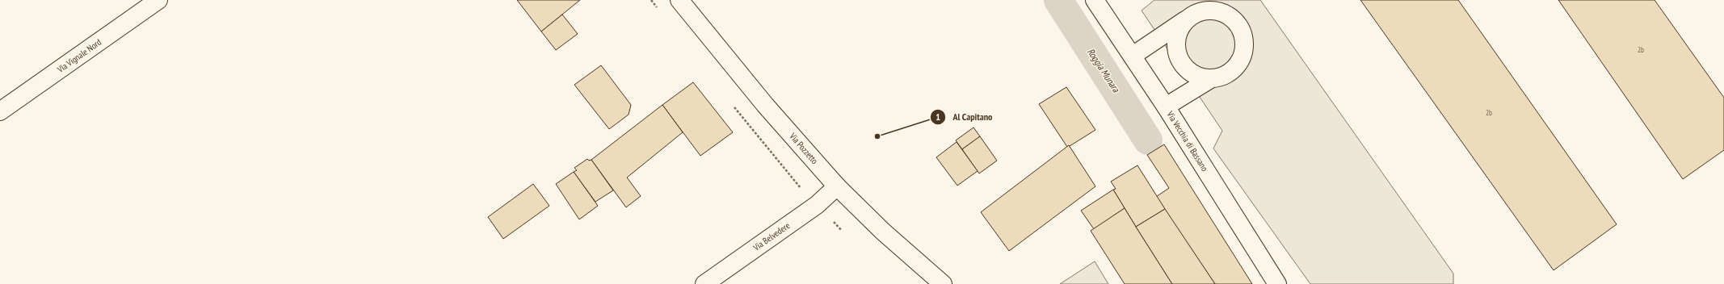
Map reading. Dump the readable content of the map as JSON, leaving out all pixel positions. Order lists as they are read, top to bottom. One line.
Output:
{"streets":{"street":["Via Vignale Nord","Via Vecchia di Bassano","Via Pozzetto","Via Belvedere"]},"crossings":[["Via Pozzetto","Via Belvedere"]],"water":["Roggia Munara"],"places":["Al Capitano"],"house_numbers":["2b","2b"]}
